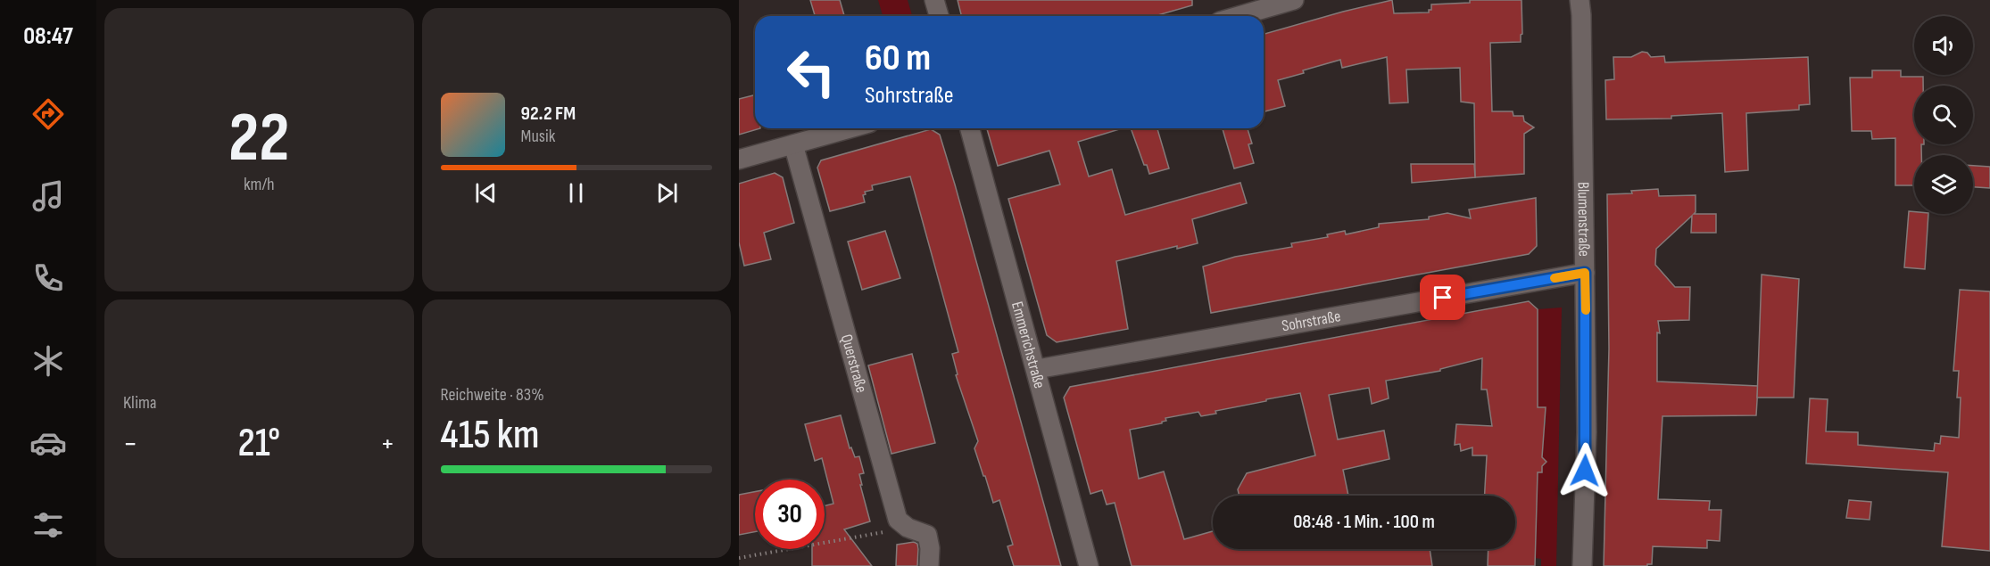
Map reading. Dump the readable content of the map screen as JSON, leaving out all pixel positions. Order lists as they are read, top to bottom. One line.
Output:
{"streets":{"street":["Blumenstraße","Sohrstraße","Emmerichstraße","Querstraße"]},"crossings":[["Blumenstraße","Sohrstraße"],["Sohrstraße","Emmerichstraße"]],"page":{"tabs":"08:47","tile":[["22","km/h"],"Klima",["Reichweite · 83%","415 km"]],"turn":["60 m","Sohrstraße"],"song":["92.2 FM","Musik"],"heat":["−","21°","+"],"limit":"30","trip":"08:48 · 1 Min. · 100 m"}}
